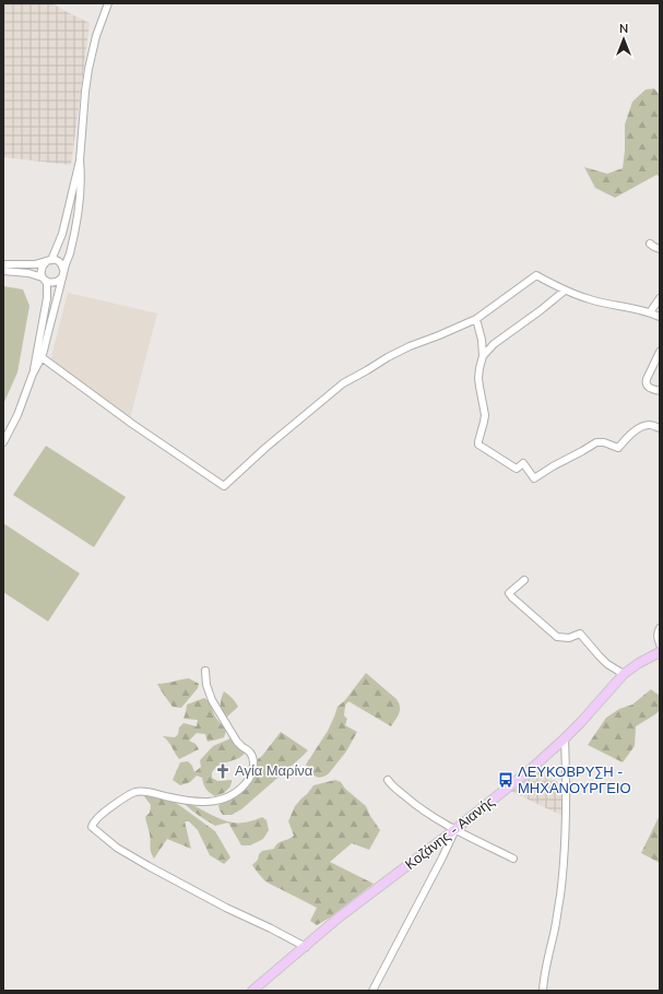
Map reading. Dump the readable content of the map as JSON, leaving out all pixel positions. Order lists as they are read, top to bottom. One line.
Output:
{"streets":{"main road":["Κοζάνης - Αιανής"]},"places":{"church":["Αγία Μαρίνα"],"bus stop":["ΛΕΥΚΟΒΡΥΣΗ - ΜΗΧΑΝΟΥΡΓΕΙΟ"]},"north":"top"}
